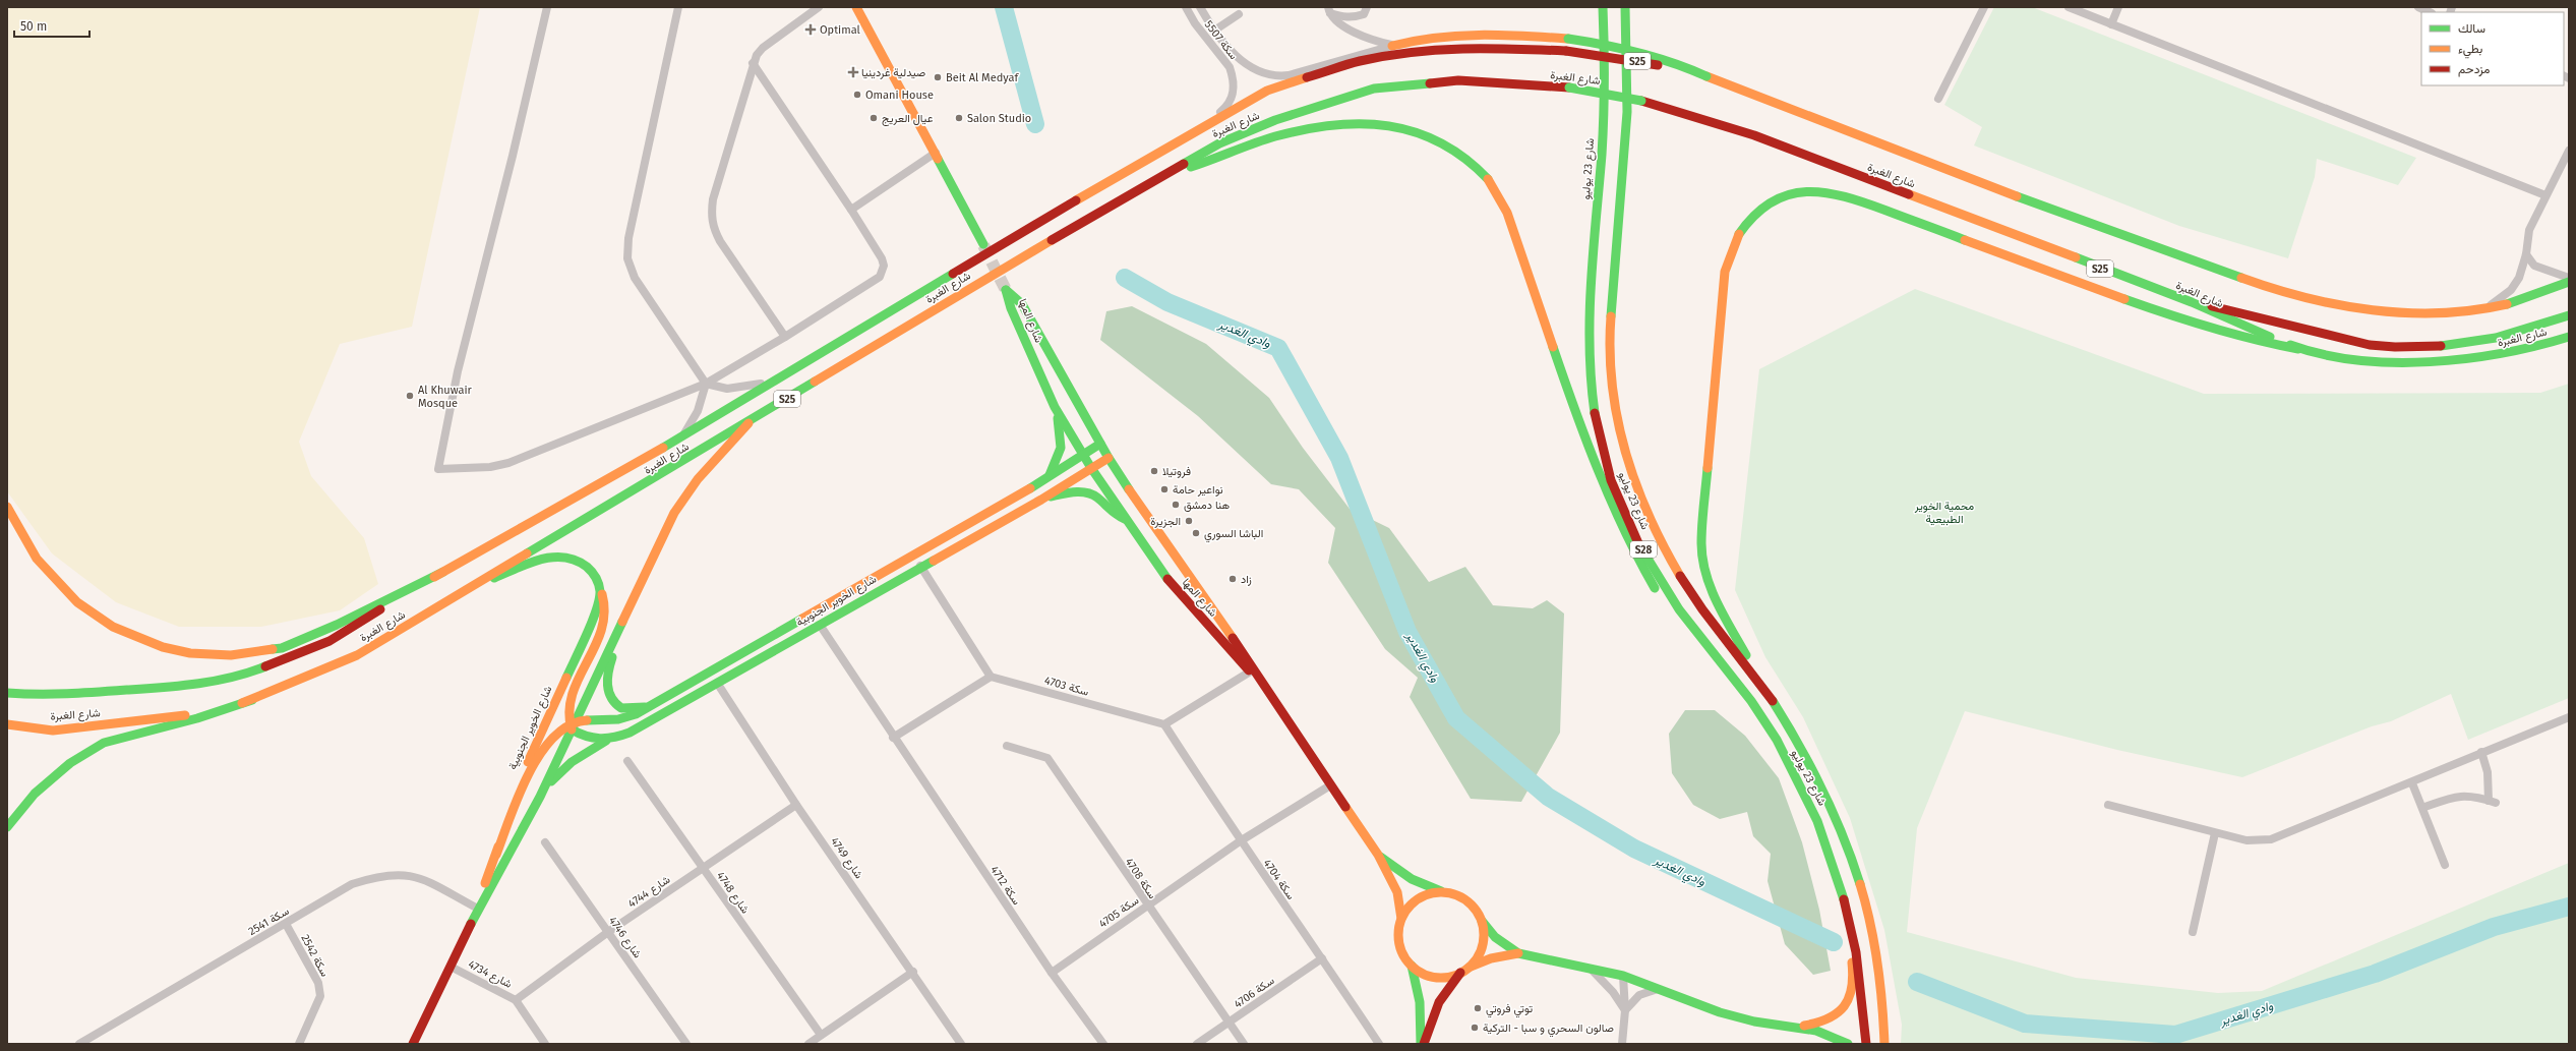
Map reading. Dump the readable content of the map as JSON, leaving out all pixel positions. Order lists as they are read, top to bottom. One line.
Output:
{"streets":{"main road":["S25","شارع الغبرة","شارع 23 يوليو","شارع المها","S28","شارع الخوير الجنوبية"],"street":["سكة 5507","4703 سكة","4749 شارع","سكة 4708","سكة 4704","سكة 4712","4744 شارع","4748 شارع","4705 سكة","سكة 2541","4746 شارع","سكة 2542","4734 شارع","4706 سكة"]},"crossings":[["سكة 5507","شارع الغبرة"],["شارع الغبرة","شارع الخوير الجنوبية"],["شارع المها","شارع الخوير الجنوبية"],["شارع المها","4705 سكة"],["شارع الخوير الجنوبية","4749 شارع"],["شارع الخوير الجنوبية","سكة 4712"],["شارع الخوير الجنوبية","سكة 2541"],["شارع الخوير الجنوبية","4734 شارع"],["4703 سكة","سكة 4704"],["4749 شارع","4744 شارع"],["سكة 4708","4705 سكة"],["سكة 4708","4706 سكة"],["سكة 4704","4705 سكة"],["سكة 4704","4706 سكة"],["سكة 4712","4705 سكة"],["4744 شارع","4748 شارع"],["4744 شارع","4746 شارع"],["4744 شارع","4734 شارع"],["سكة 2541","سكة 2542"]],"water":["وادي الغدير"],"parks":["محمية الخوير الطبيعية"],"places":{"health":["Optimal","صيدلية غردينيا"],"other":["Beit Al Medyaf","Omani House","عيال العريج","Salon Studio","Al Khuwair Mosque","فروتيلا","نواعير حامة","هنا دمشق","الجزيرة","الباشا السوري","زاد","توتي فروتي","صالون السحري و سبا - التركية"]},"legend":["سالك","بطيء","مزدحم"],"scale_bar":"50 m"}
